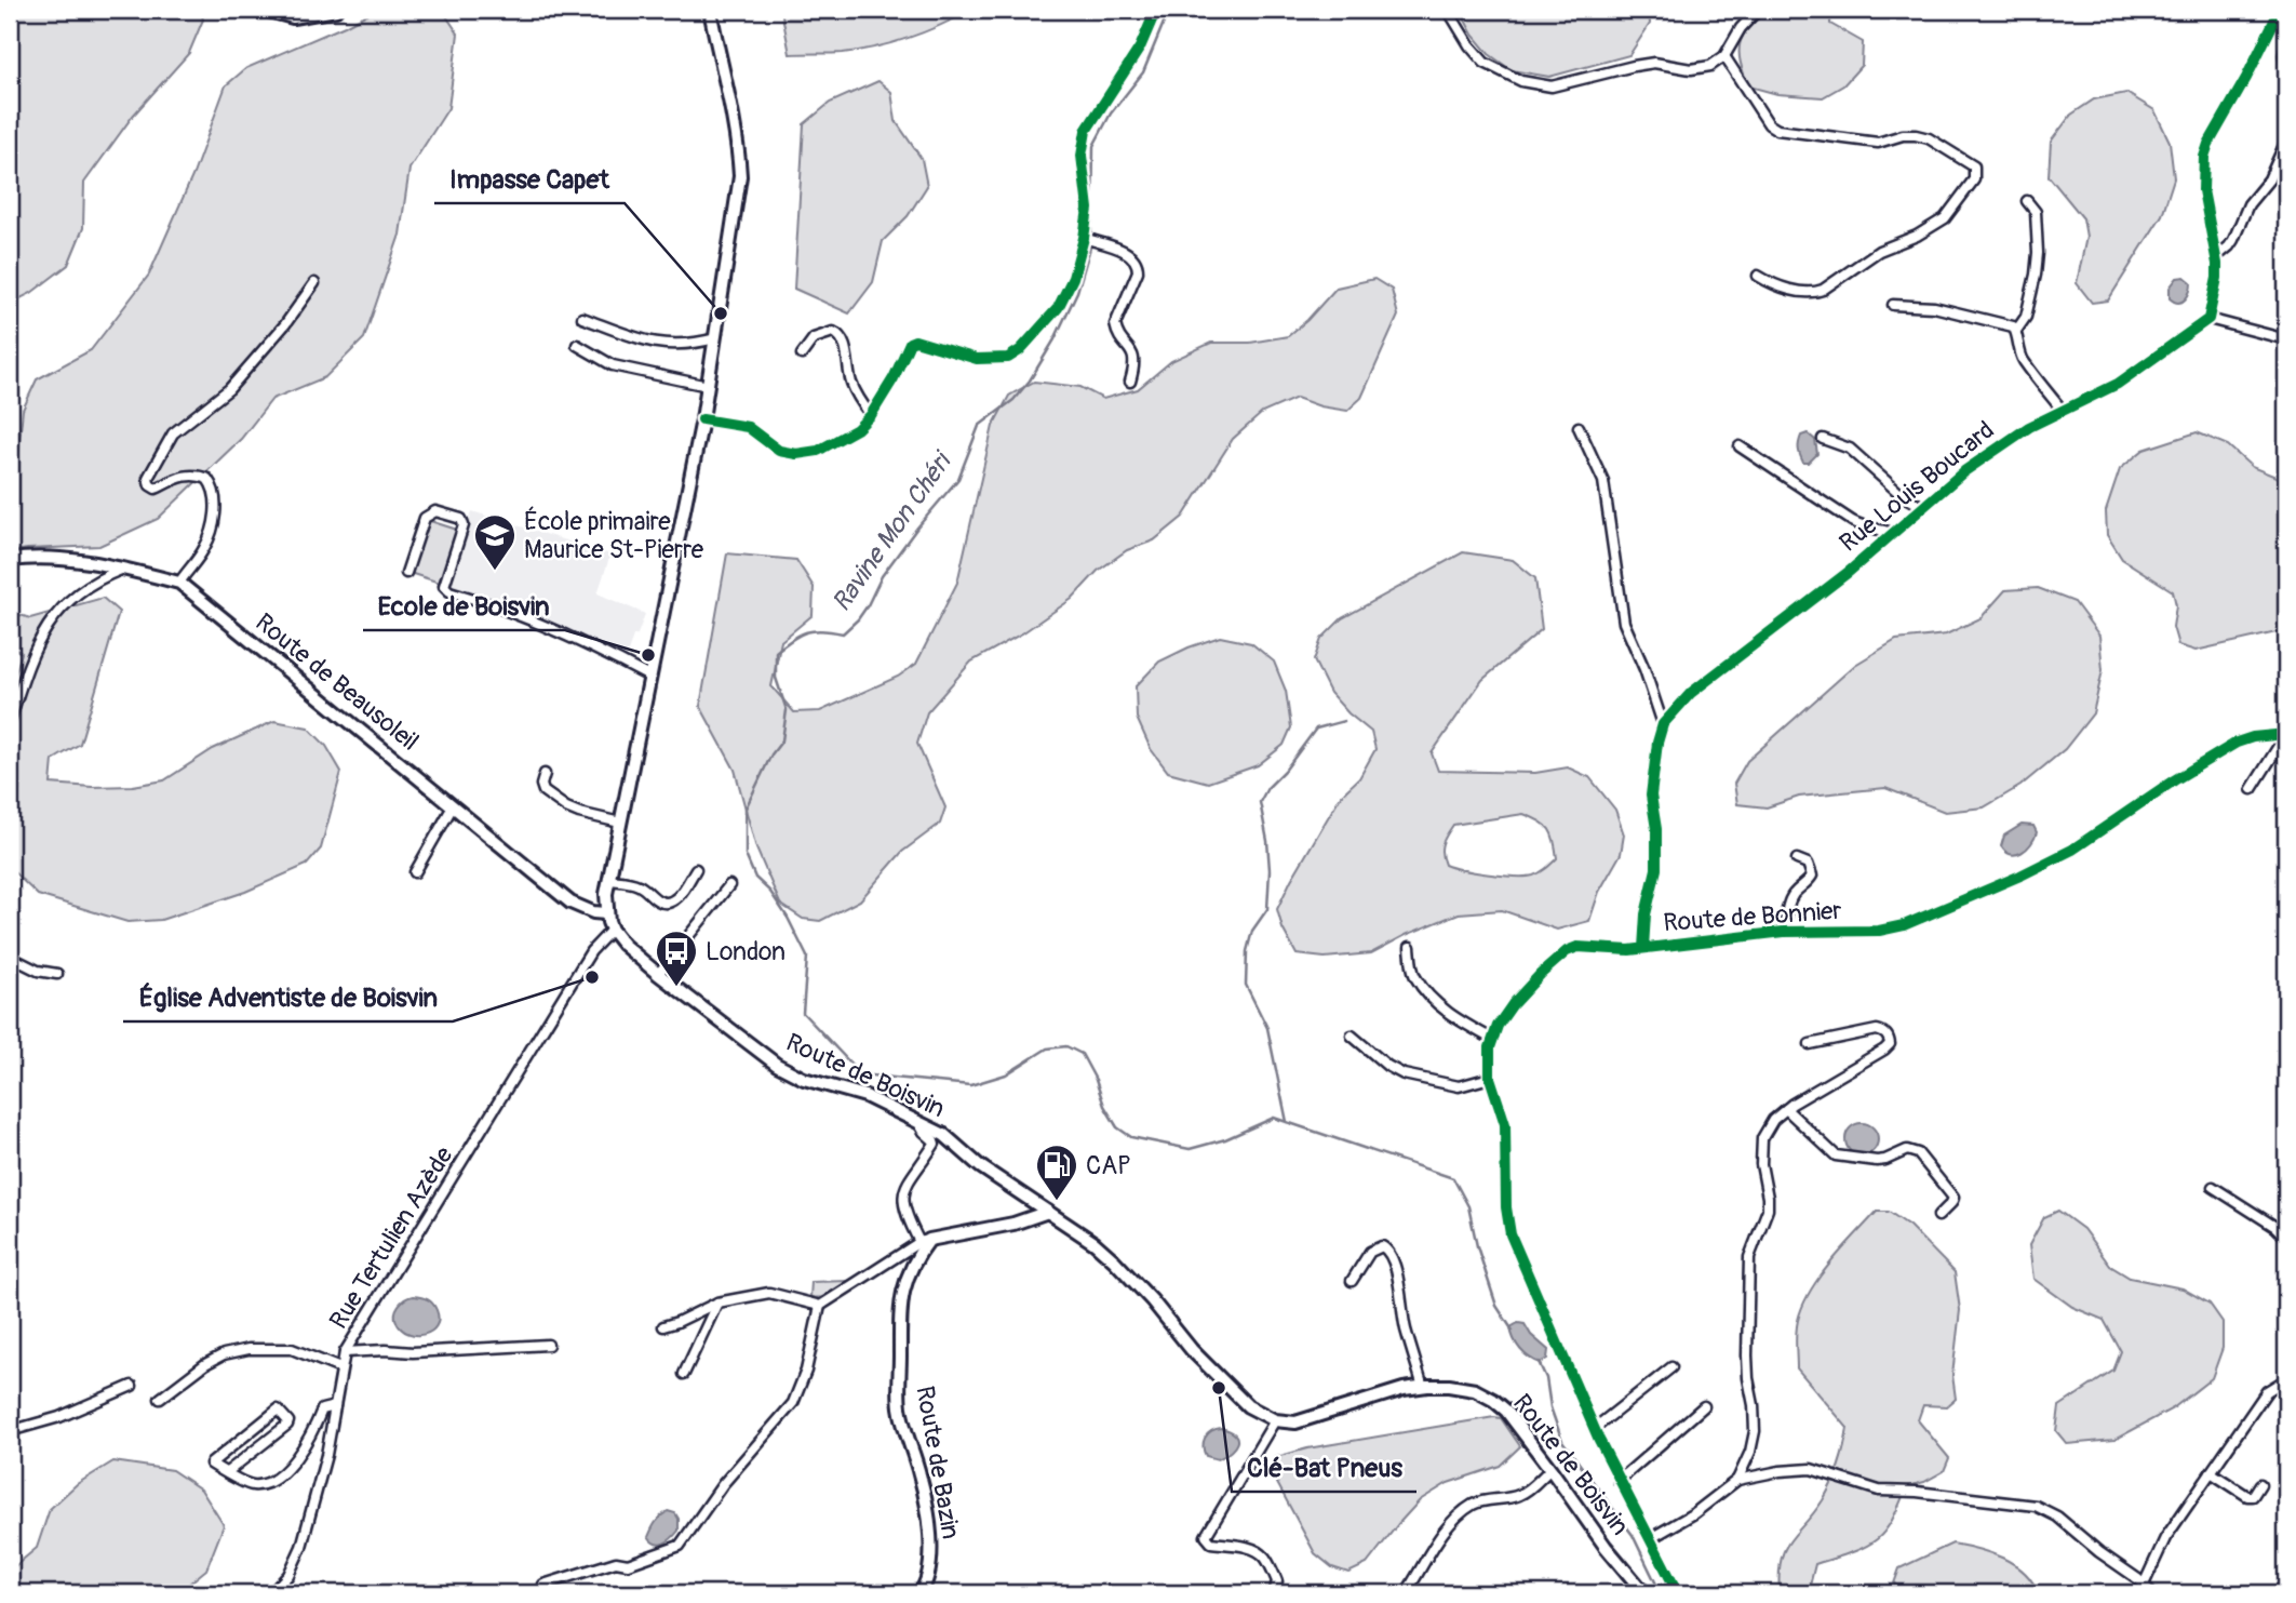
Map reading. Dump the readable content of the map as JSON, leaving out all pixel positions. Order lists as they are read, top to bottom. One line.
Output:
{"streets":{"main road":["Route de Beausoleil","Route de Boisvin","Route de Bazin"],"street":["Rue Louis Boucard","Route de Bonnier","Rue Tertulien Azède"]},"crossings":[["Rue Louis Boucard","Route de Bonnier"],["Route de Beausoleil","Route de Boisvin"],["Route de Boisvin","Rue Tertulien Azède"]],"water":["Ravine Mon Chéri"],"places":{"other":["Impasse Capet","Ecole de Boisvin","Église Adventiste de Boisvin","Clé-Bat Pneus"],"school or university":["École primaire Maurice St-Pierre"],"bus stop":["London"],"fuel station":["CAP"]}}
